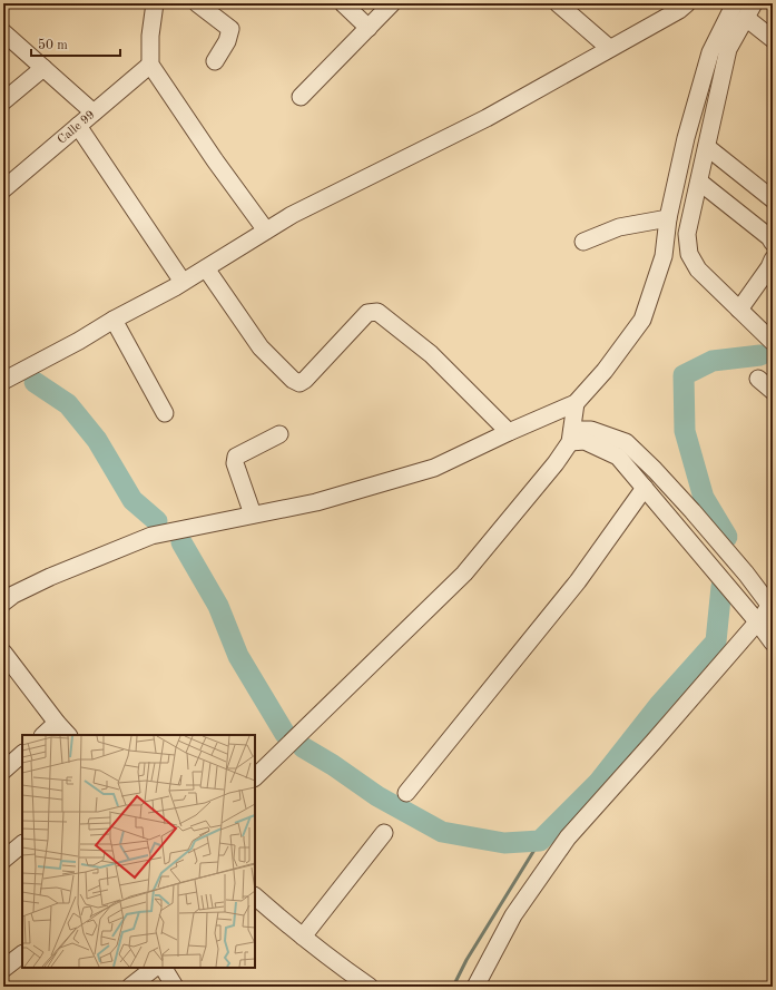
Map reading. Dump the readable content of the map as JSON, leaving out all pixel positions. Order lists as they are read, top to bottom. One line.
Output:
{"streets":{"street":["Calle 99"]},"scale_bar":"50 m"}
